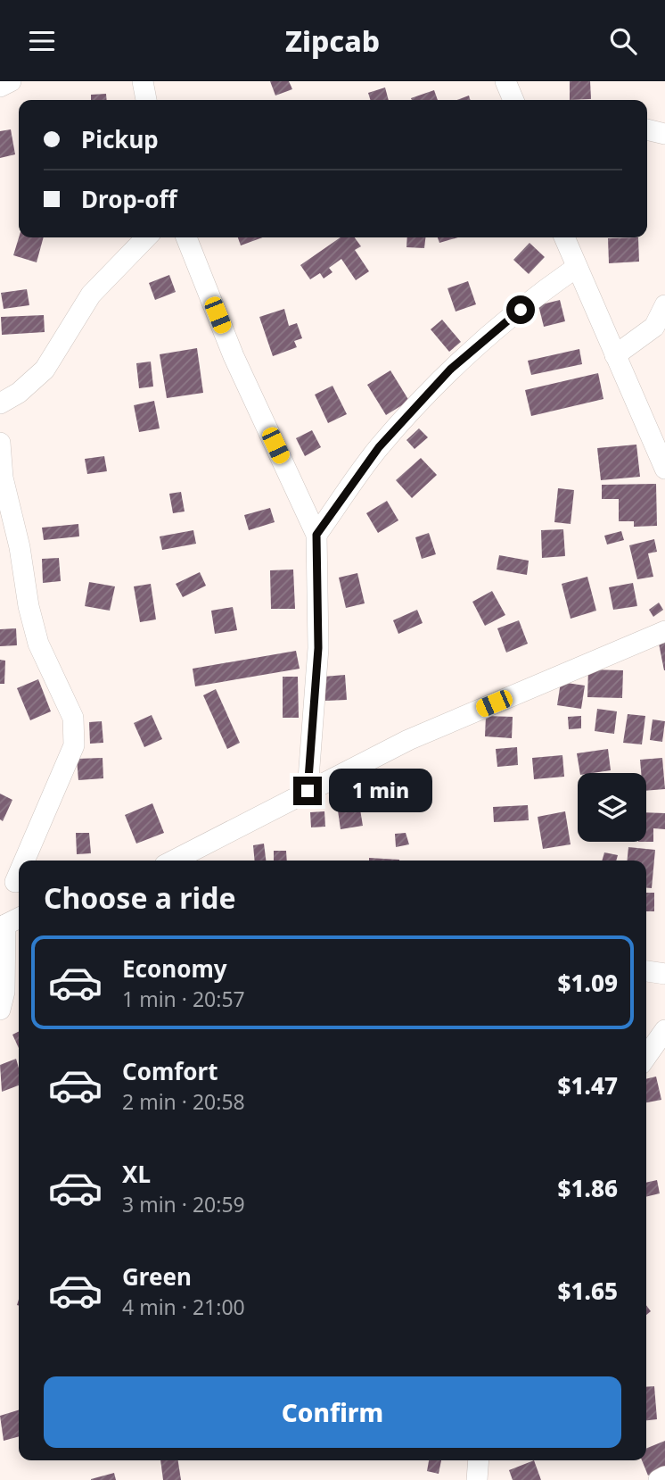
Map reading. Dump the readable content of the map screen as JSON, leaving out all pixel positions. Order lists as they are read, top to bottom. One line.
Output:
{"page":{"header":"Zipcab","banner":["Pickup","Drop-off"],"bubble":"1 min","heading":"Choose a ride","list":[{"name":"Economy","note":"1 min · 20:57","value":"$1.09"},{"name":"Comfort","note":"2 min · 20:58","value":"$1.47"},{"name":"XL","note":"3 min · 20:59","value":"$1.86"},{"name":"Green","note":"4 min · 21:00","value":"$1.65"}],"buttons":"Confirm"}}
